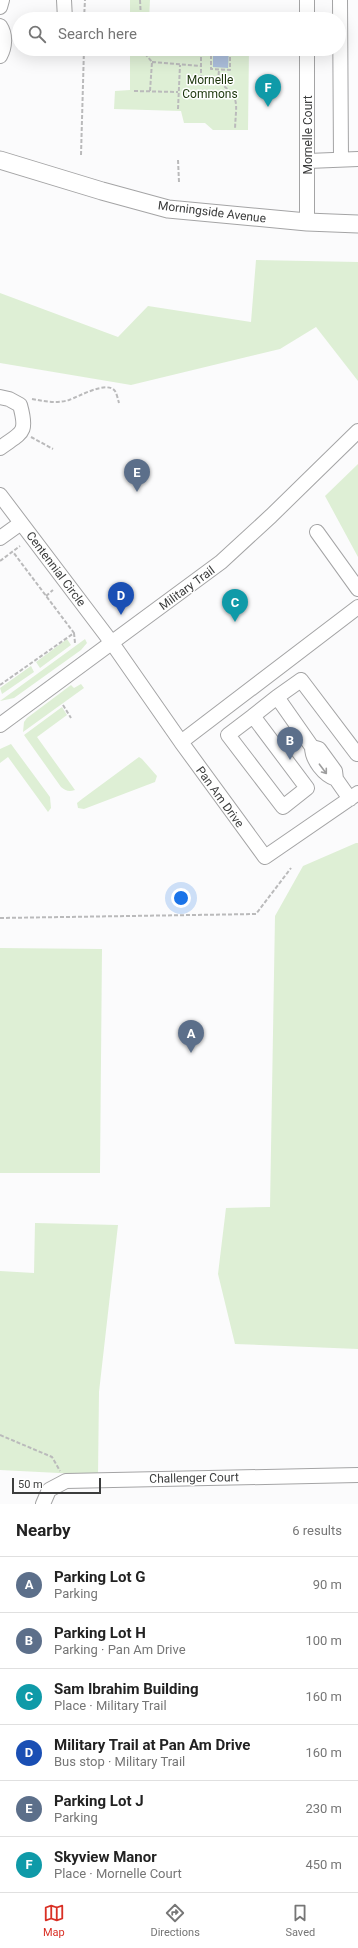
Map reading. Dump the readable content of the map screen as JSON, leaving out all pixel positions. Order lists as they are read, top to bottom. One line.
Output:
{"streets":{"main road":["Morningside Avenue"],"street":["Mornelle Court","Centennial Circle","Military Trail","Pan Am Drive","Challenger Court"]},"crossings":[["Mornelle Court","Morningside Avenue"],["Centennial Circle","Military Trail"],["Centennial Circle","Pan Am Drive"],["Military Trail","Pan Am Drive"]],"parks":["Mornelle Commons"],"scale_bar":"50 m","page":{"search":"Search here","pins":["F","E","D","C","B","A"],"scale":"50 m","heading":["Nearby","6 results"],"list":[{"mark":"A","name":"Parking Lot G","note":"Parking","value":"90 m"},{"mark":"B","name":"Parking Lot H","note":"Parking · Pan Am Drive","value":"100 m"},{"mark":"C","name":"Sam Ibrahim Building","note":"Place · Military Trail","value":"160 m"},{"mark":"D","name":"Military Trail at Pan Am Drive","note":"Bus stop · Military Trail","value":"160 m"},{"mark":"E","name":"Parking Lot J","note":"Parking","value":"230 m"},{"mark":"F","name":"Skyview Manor","note":"Place · Mornelle Court","value":"450 m"}],"nav":["Map","Directions","Saved"]}}
